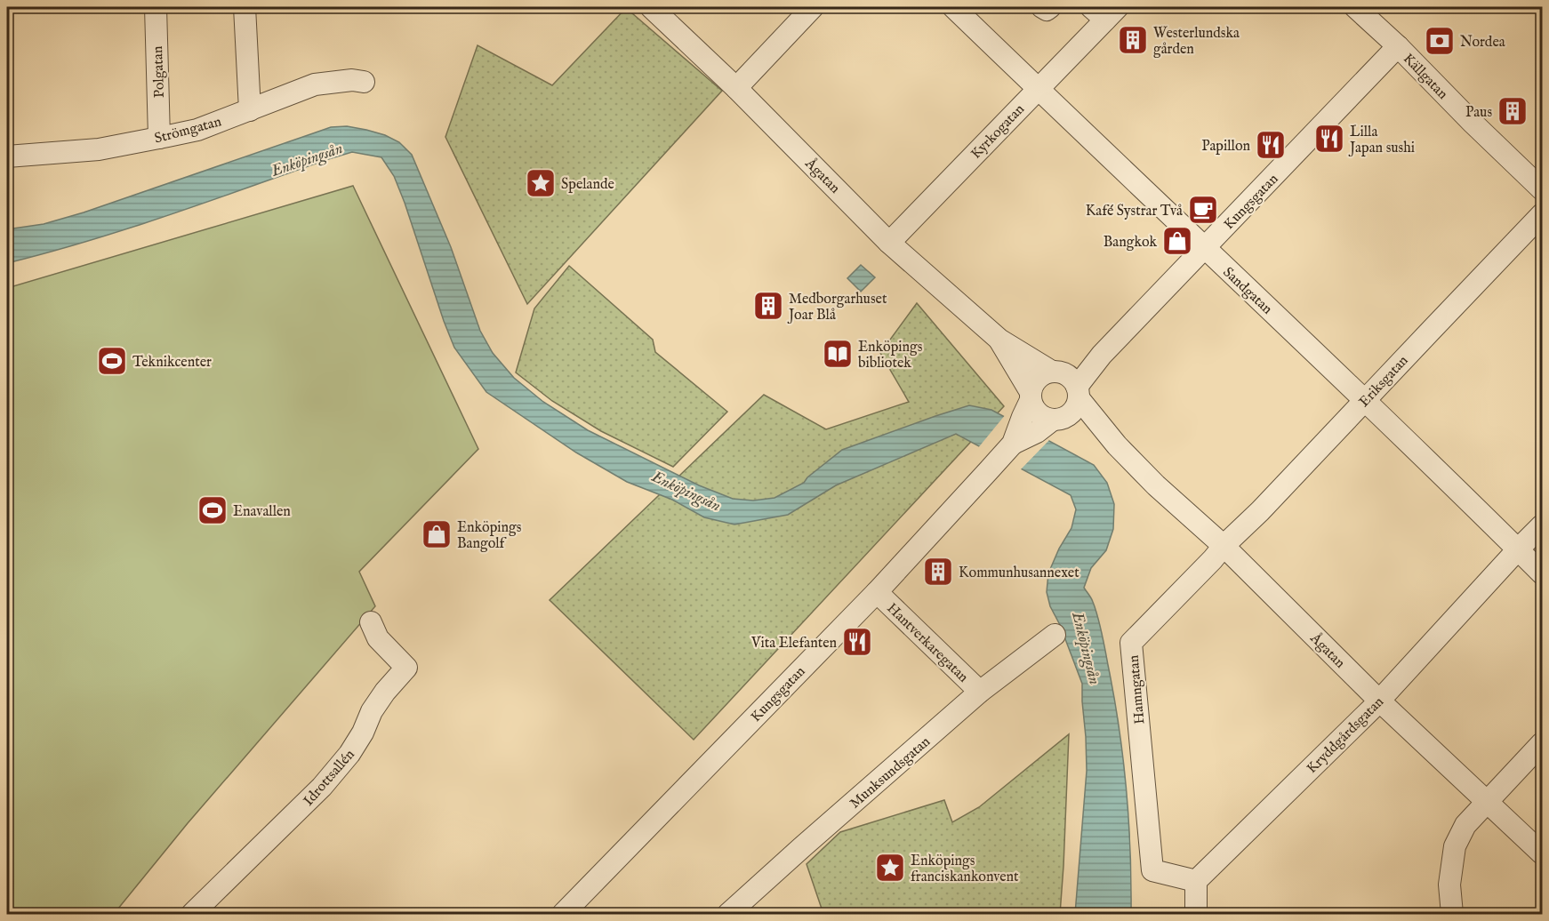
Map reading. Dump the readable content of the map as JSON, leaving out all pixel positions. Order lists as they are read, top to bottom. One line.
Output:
{"streets":{"street":["Polgatan","Källgatan","Strömgatan","Kyrkogatan","Ågatan","Kungsgatan","Sandgatan","Eriksgatan","Hantverkaregatan","Hamngatan","Kryddgårdsgatan","Munksundsgatan","Idrottsallén"]},"crossings":[["Polgatan","Strömgatan"],["Källgatan","Kungsgatan"],["Kyrkogatan","Ågatan"],["Kyrkogatan","Sandgatan"],["Ågatan","Kungsgatan"],["Ågatan","Eriksgatan"],["Ågatan","Hamngatan"],["Ågatan","Kryddgårdsgatan"],["Kungsgatan","Sandgatan"],["Kungsgatan","Hantverkaregatan"],["Sandgatan","Eriksgatan"],["Sandgatan","Kryddgårdsgatan"],["Eriksgatan","Hamngatan"],["Hantverkaregatan","Munksundsgatan"],["Hamngatan","Kryddgårdsgatan"]],"water":["Enköpingsån"],"places":{"building":["Westerlundska gården","Paus","Medborgarhuset Joar Blå","Kommunhusannexet"],"bank":["Nordea"],"restaurant":["Lilla Japan sushi","Papillon","Vita Elefanten"],"place":["Spelande","Enköpings franciskankonvent"],"cafe":["Kafé Systrar Två"],"shop":["Bangkok","Enköpings Bangolf"],"library":["Enköpings bibliotek"],"sports":["Teknikcenter","Enavallen"]}}
